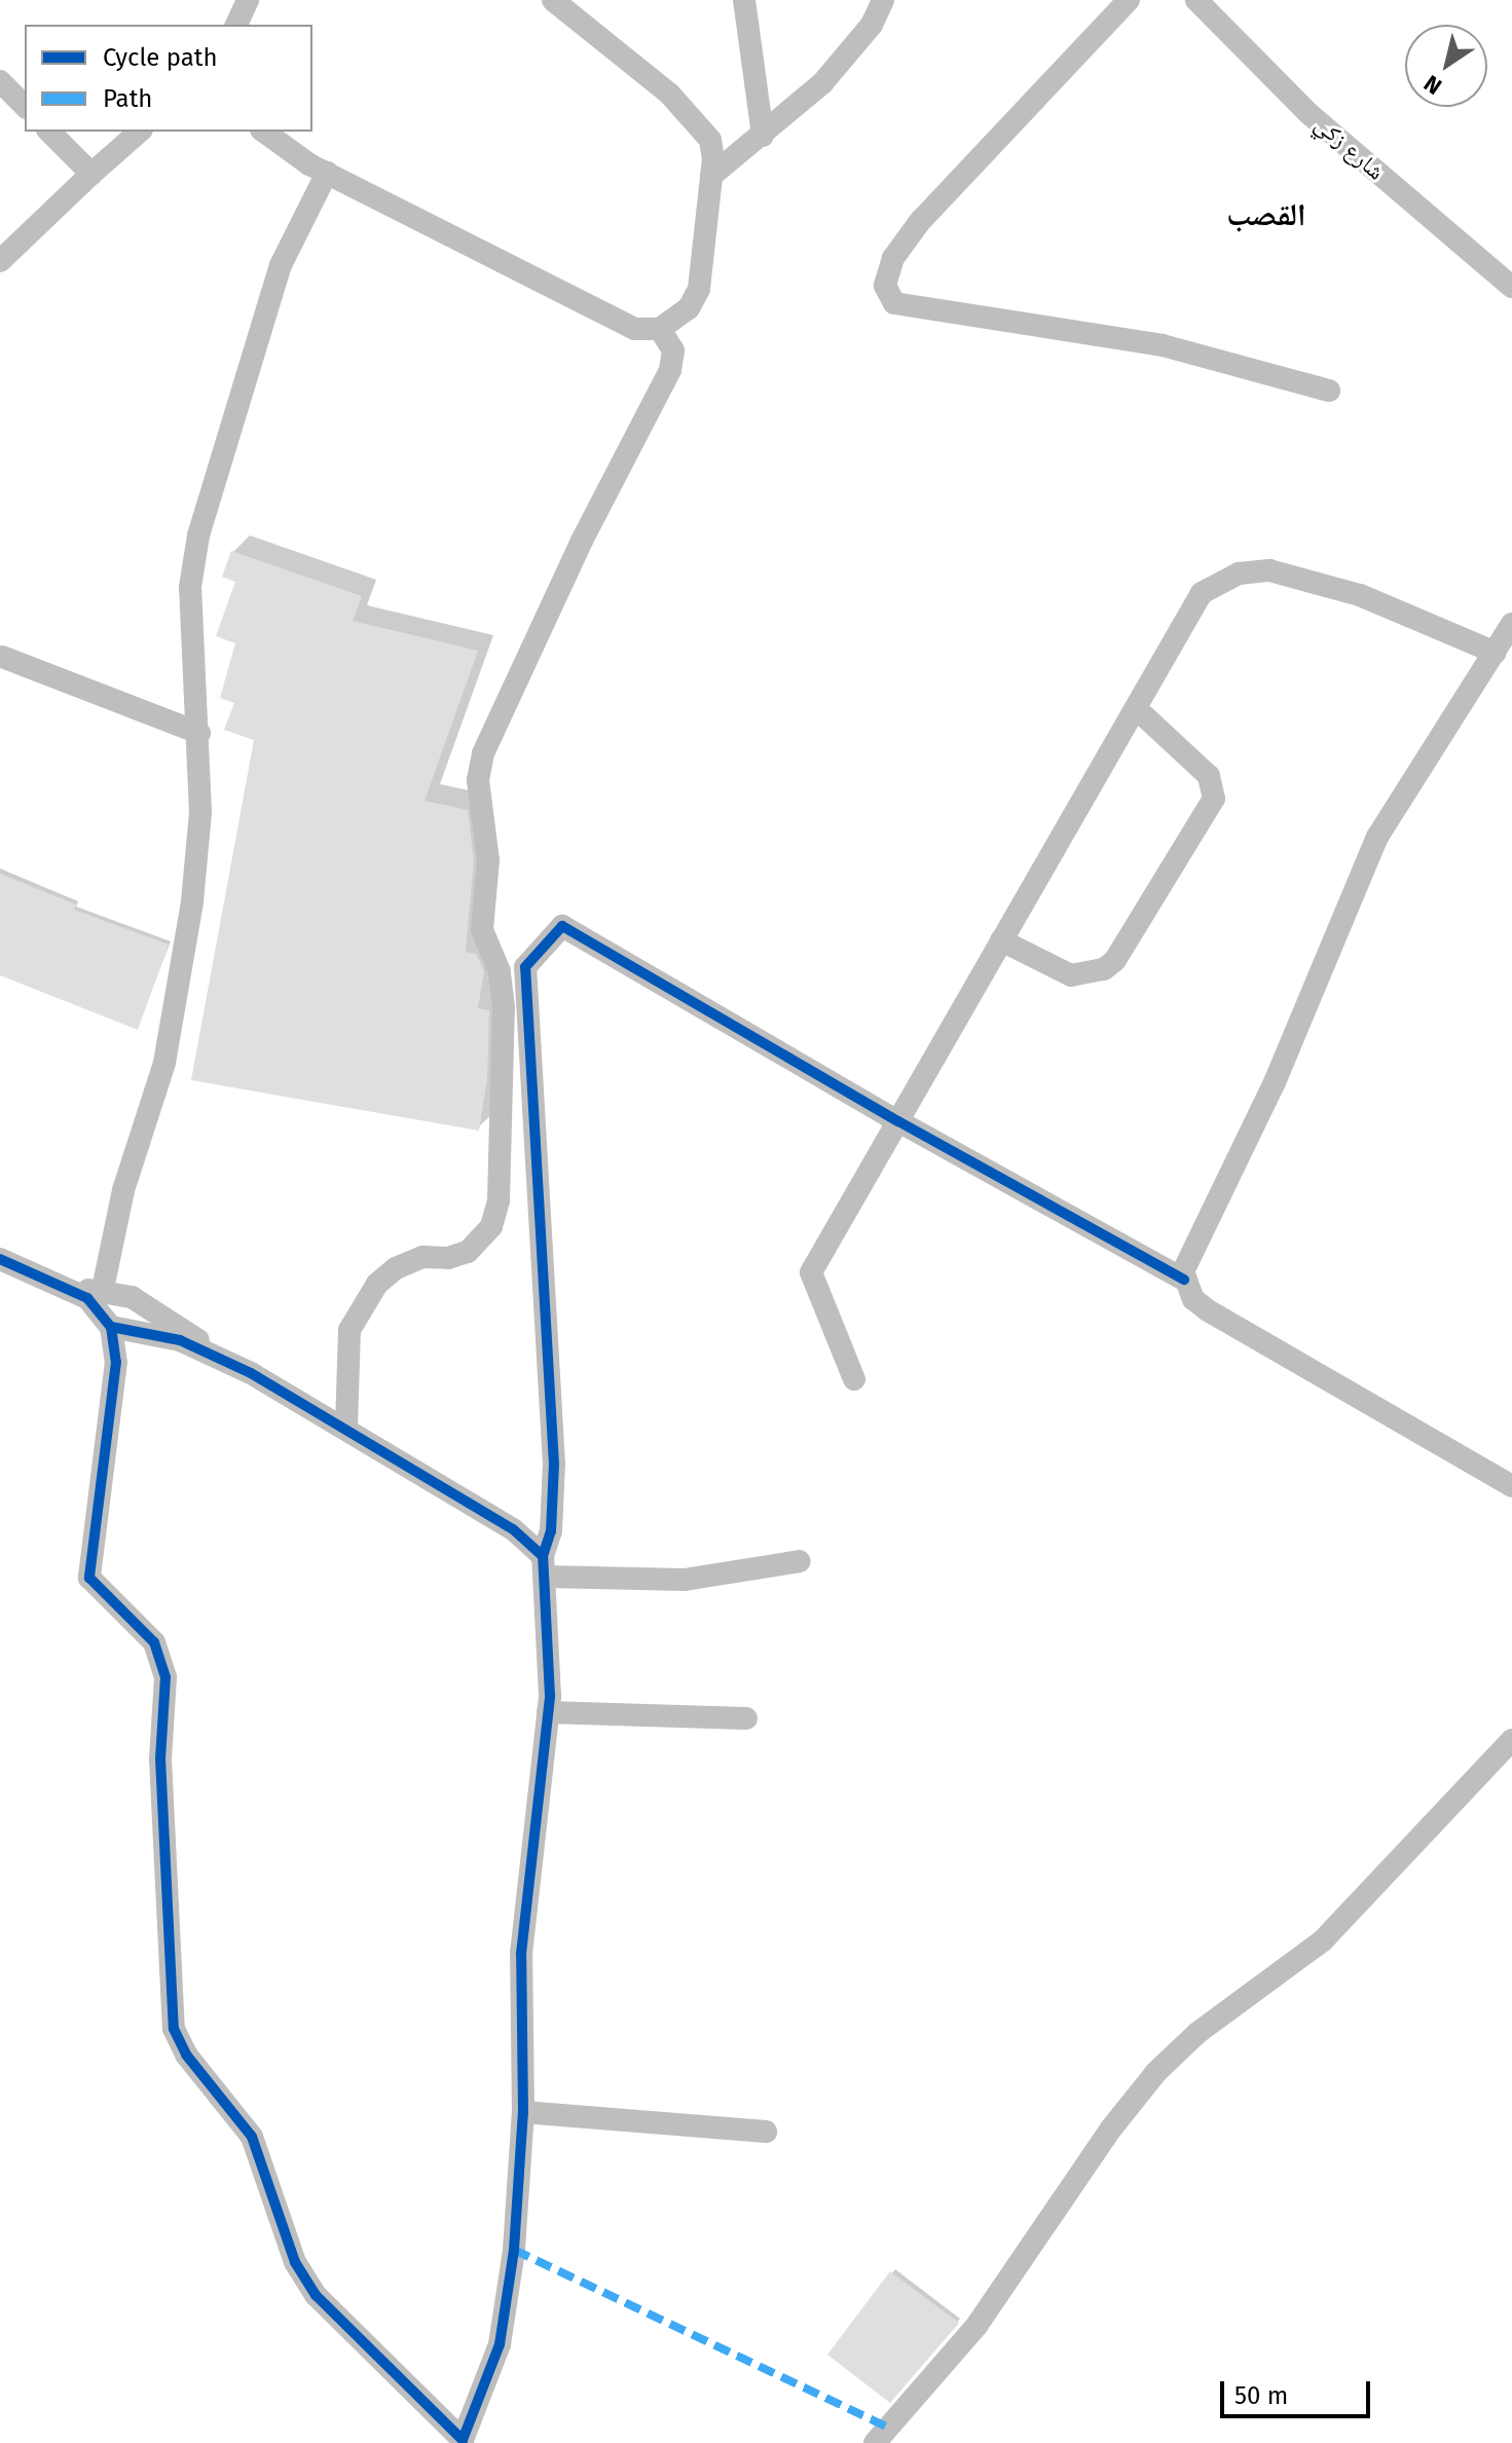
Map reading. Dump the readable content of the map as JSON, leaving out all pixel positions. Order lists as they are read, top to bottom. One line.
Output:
{"streets":{"street":["شارع زكي"]},"districts":["القصب"],"legend":["Cycle path","Path"],"scale_bar":"50 m","north":"bottom left"}
